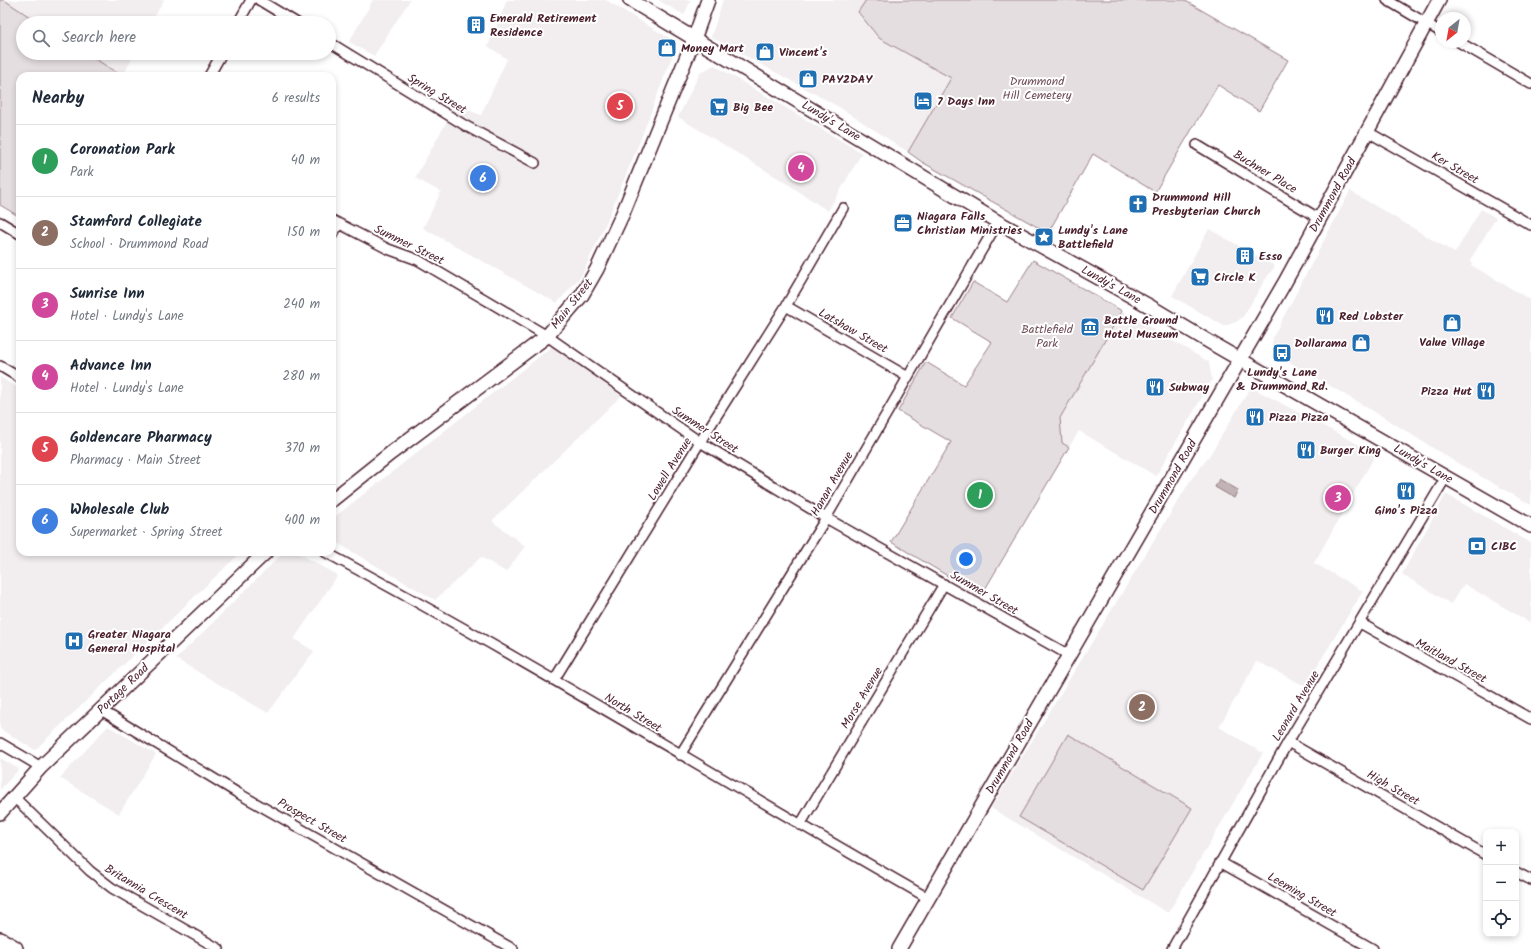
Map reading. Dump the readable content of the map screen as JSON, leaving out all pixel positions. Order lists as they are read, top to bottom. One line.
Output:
{"streets":{"main road":["Lundy's Lane","Drummond Road","Main Street","Portage Road"],"street":["Spring Street","Ker Street","Buchner Place","Summer Street","Latshaw Street","Lowell Avenue","Hanan Avenue","Maitland Street","Morse Avenue","Leonard Avenue","North Street","High Street","Prospect Street","Britannia Crescent","Leeming Street"]},"crossings":[["Lundy's Lane","Drummond Road"],["Lundy's Lane","Main Street"],["Lundy's Lane","Hanan Avenue"],["Lundy's Lane","Leonard Avenue"],["Ker Street","Drummond Road"],["Buchner Place","Drummond Road"],["Drummond Road","Summer Street"],["Drummond Road","North Street"],["Summer Street","Main Street"],["Summer Street","Lowell Avenue"],["Summer Street","Hanan Avenue"],["Summer Street","Morse Avenue"],["Latshaw Street","Lowell Avenue"],["Latshaw Street","Hanan Avenue"],["Lowell Avenue","North Street"],["Hanan Avenue","North Street"],["Maitland Street","Leonard Avenue"],["Portage Road","Prospect Street"],["Portage Road","Britannia Crescent"],["Morse Avenue","North Street"],["Leonard Avenue","High Street"],["Leonard Avenue","Leeming Street"]],"parks":["Drummond Hill Cemetery","Battlefield Park"],"places":{"building":["Emerald Retirement Residence","Esso"],"shop":["Money Mart","Vincent's","PAY2DAY","Value Village","Dollarama"],"hotel":["7 Days Inn"],"supermarket":["Big Bee","Circle K"],"church":["Drummond Hill Presbyterian Church"],"office":["Niagara Falls Christian Ministries"],"place":["Lundy's Lane Battlefield"],"restaurant":["Red Lobster","Subway","Pizza Hut","Pizza Pizza","Burger King","Gino's Pizza"],"museum":["Battle Ground Hotel Museum"],"bus stop":["Lundy's Lane & Drummond Rd."],"bank":["CIBC"],"hospital":["Greater Niagara General Hospital"]},"north":"bottom left","page":{"search":"Search here","heading":["Nearby","6 results"],"pins":["5","4","6","1","3","2"],"list":[{"mark":"1","name":"Coronation Park","note":"Park","value":"40 m"},{"mark":"2","name":"Stamford Collegiate","note":"School · Drummond Road","value":"150 m"},{"mark":"3","name":"Sunrise Inn","note":"Hotel · Lundy's Lane","value":"240 m"},{"mark":"4","name":"Advance Inn","note":"Hotel · Lundy's Lane","value":"280 m"},{"mark":"5","name":"Goldencare Pharmacy","note":"Pharmacy · Main Street","value":"370 m"},{"mark":"6","name":"Wholesale Club","note":"Supermarket · Spring Street","value":"400 m"}],"map_buttons":["+","−"]}}
